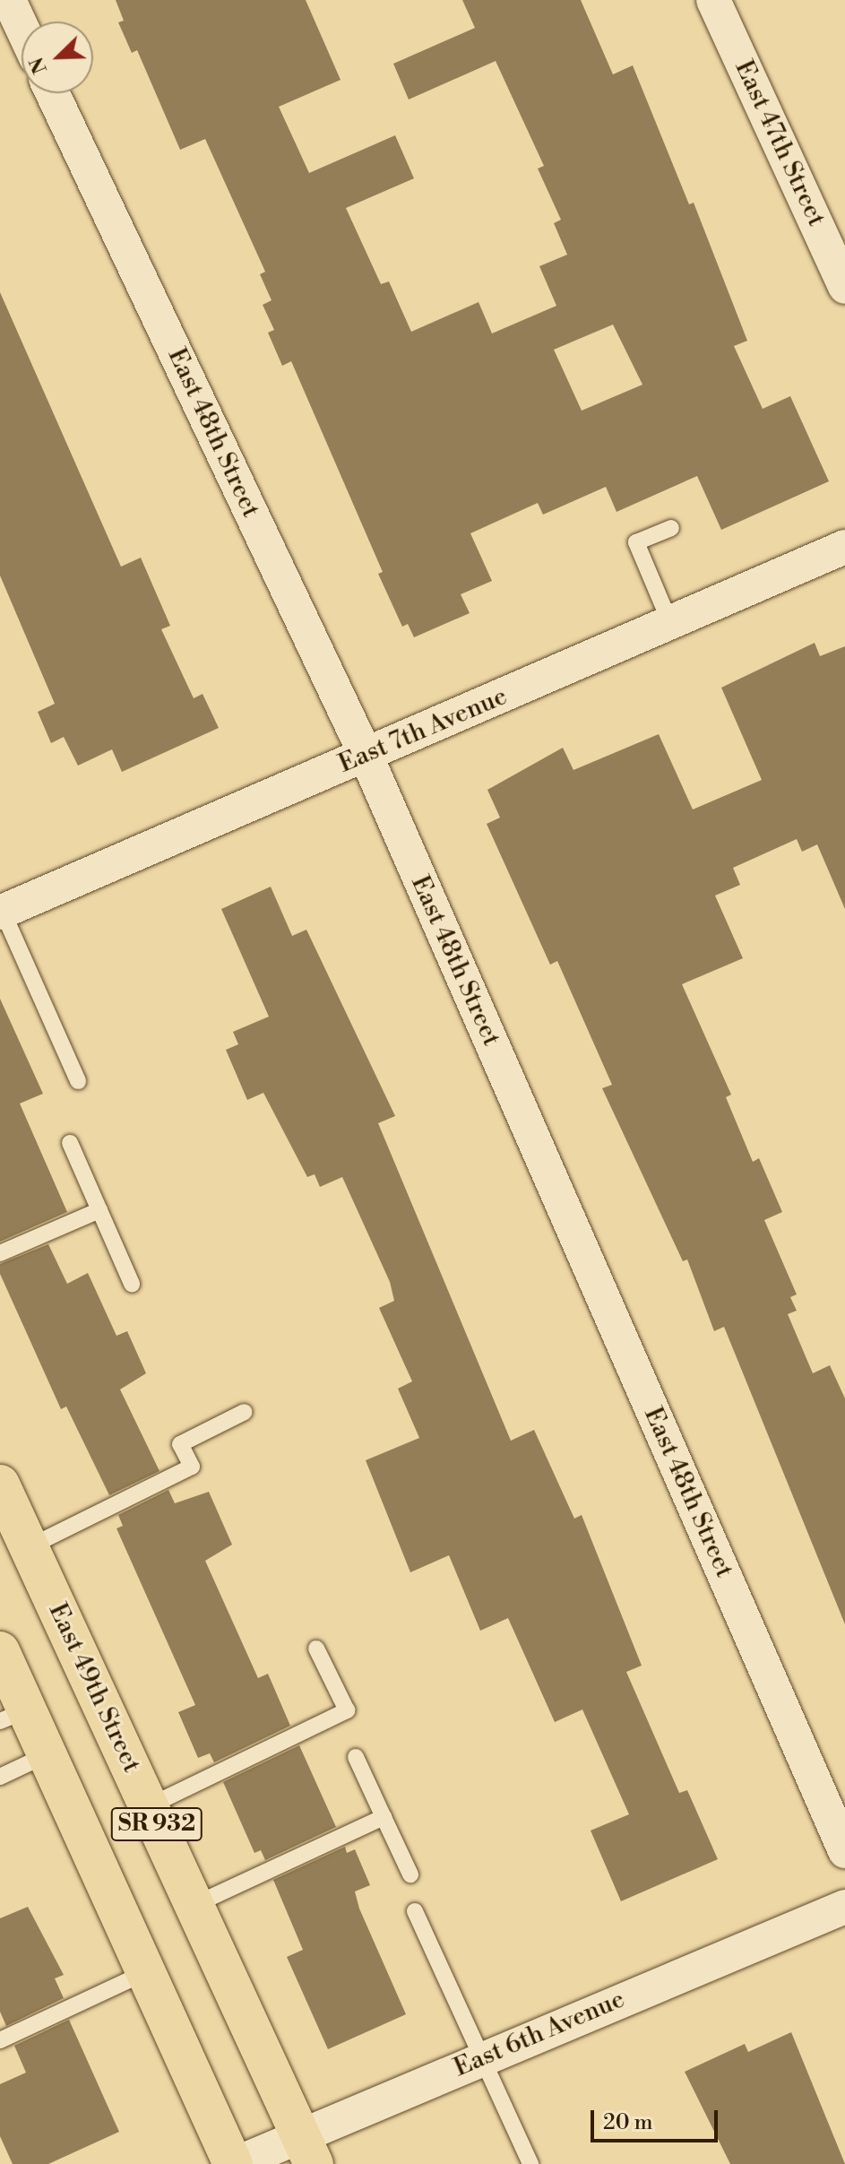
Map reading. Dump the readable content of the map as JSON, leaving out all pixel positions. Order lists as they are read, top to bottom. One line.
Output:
{"streets":{"main road":["East 49th Street","SR 932"],"street":["East 47th Street","East 48th Street","East 7th Avenue","East 6th Avenue"]},"crossings":[["East 48th Street","East 7th Avenue"],["East 49th Street","East 6th Avenue"],["SR 932","East 6th Avenue"]],"scale_bar":"20 m","north":"bottom left"}
